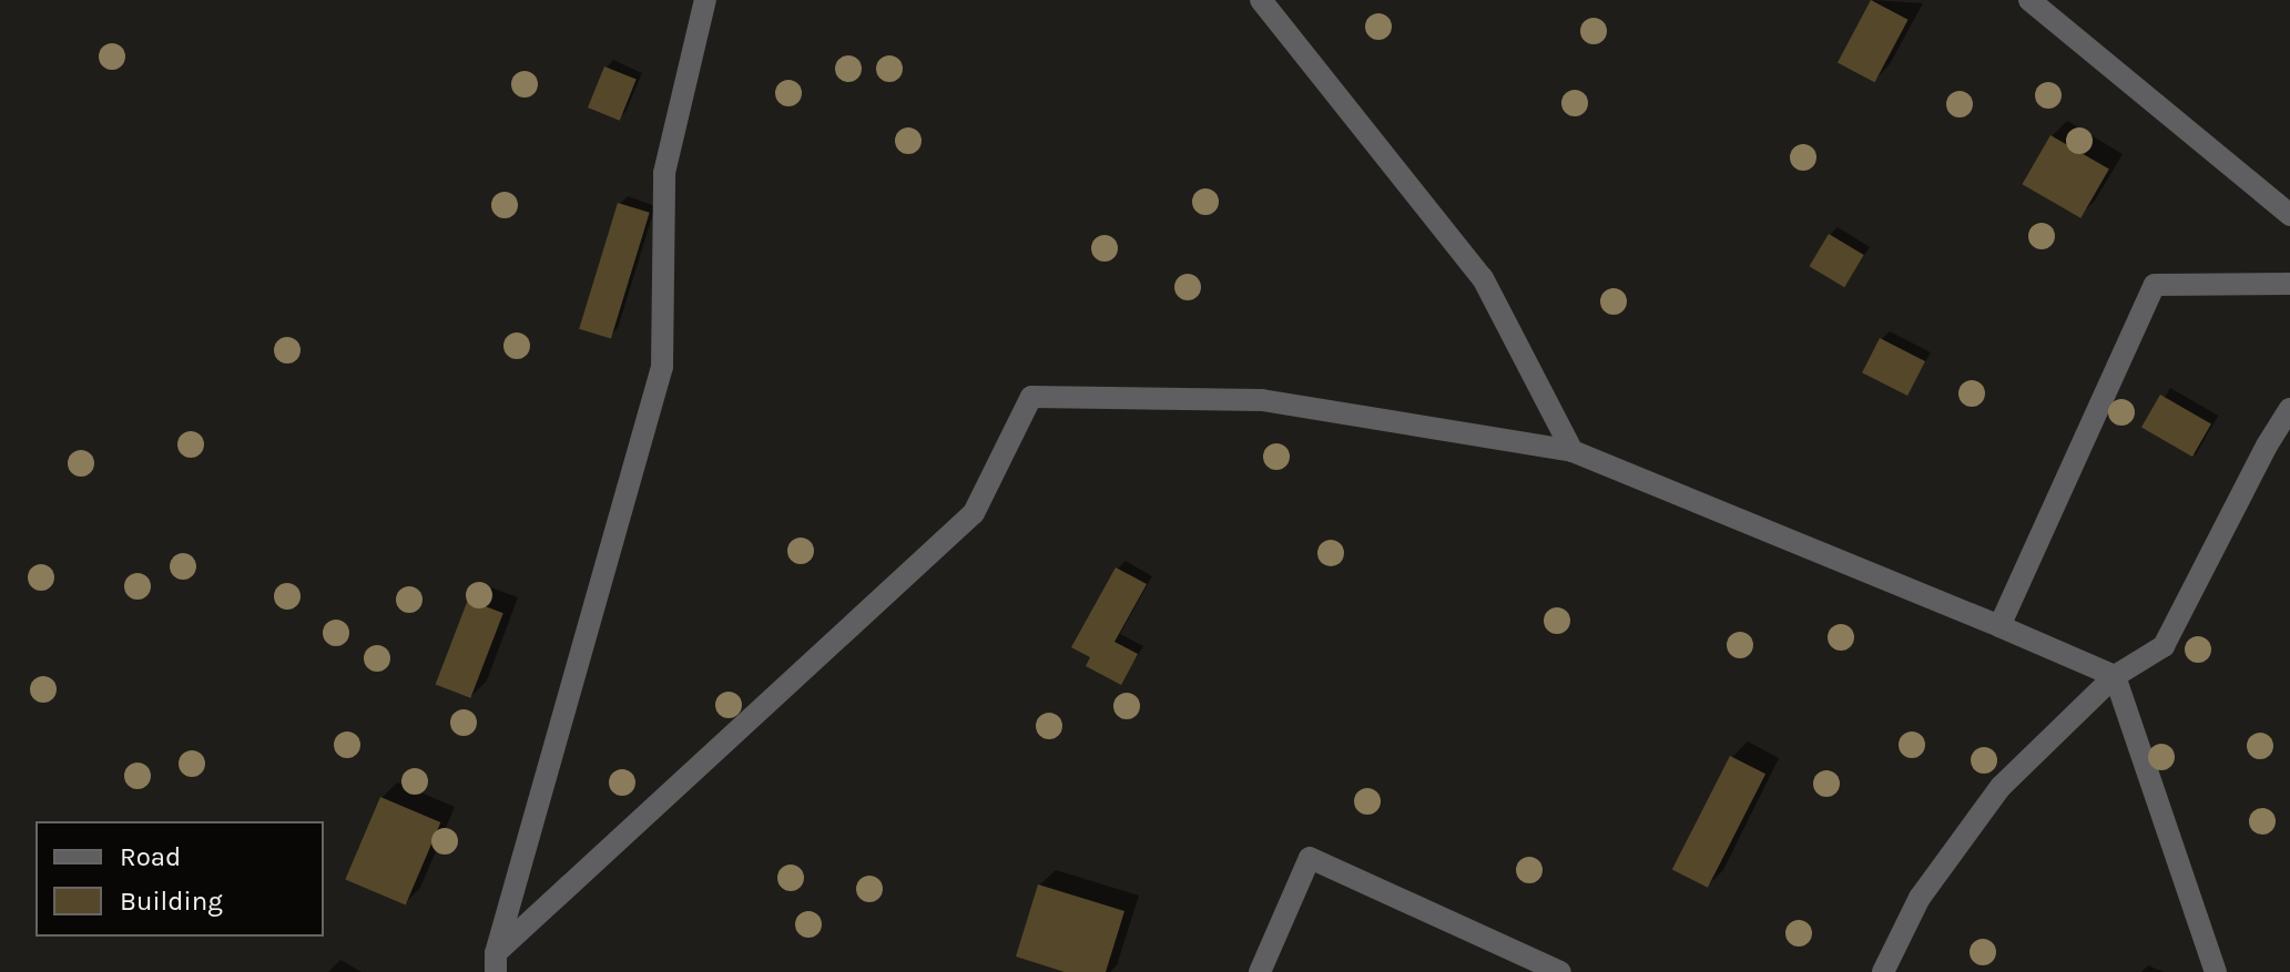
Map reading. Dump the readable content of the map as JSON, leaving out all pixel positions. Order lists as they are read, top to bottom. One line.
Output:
{"legend":["Road","Building"]}
